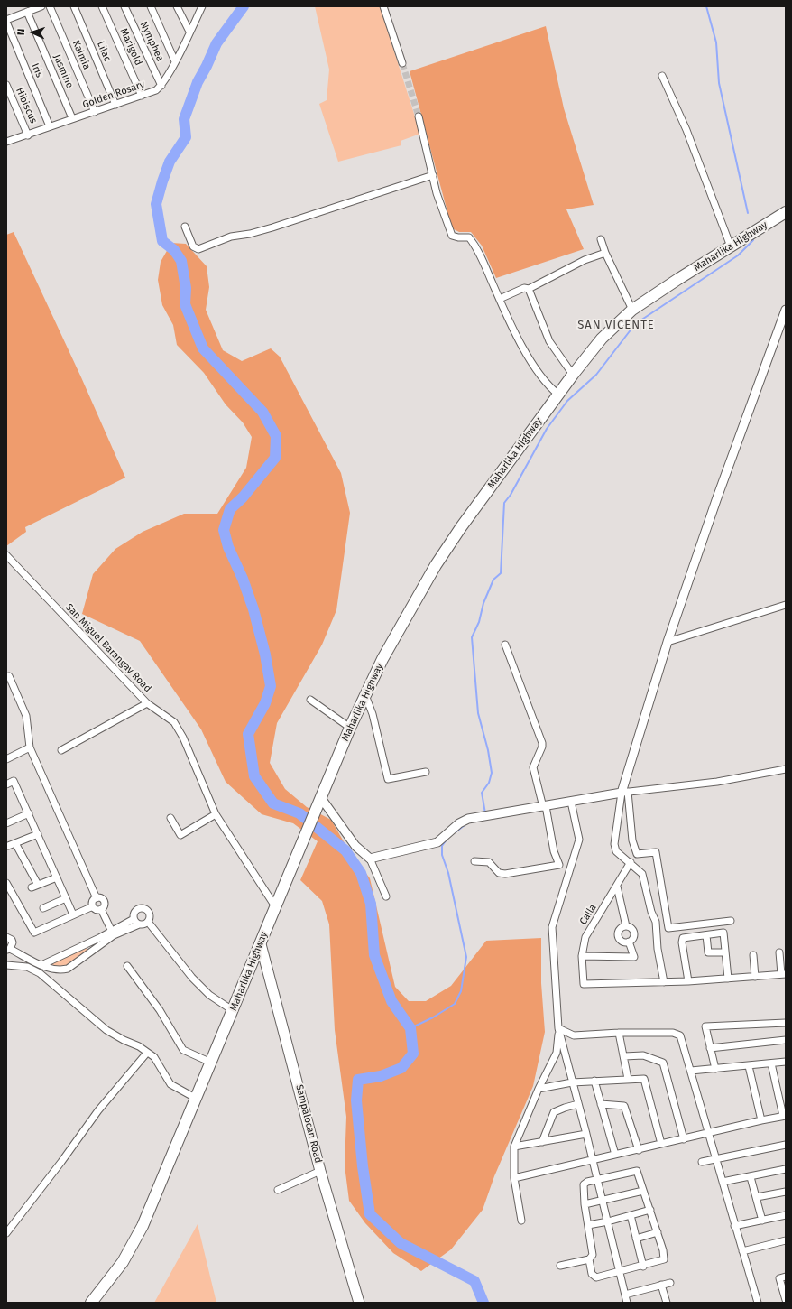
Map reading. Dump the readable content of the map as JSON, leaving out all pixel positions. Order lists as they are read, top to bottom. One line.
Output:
{"streets":{"highway":["Maharlika Highway"],"main road":["Sampalocan Road"],"street":["Nymphea","Marigold","Lilac","Kalmia","Iris","Jasmine","Golden Rosary","Hibiscus","San Miguel Barangay Road","Calla"]},"crossings":[["Nymphea","Golden Rosary"],["Marigold","Golden Rosary"],["Lilac","Golden Rosary"],["Kalmia","Golden Rosary"],["Iris","Golden Rosary"],["Jasmine","Golden Rosary"],["Golden Rosary","Hibiscus"],["Maharlika Highway","San Miguel Barangay Road"],["Maharlika Highway","Sampalocan Road"]],"districts":["SAN VICENTE"],"north":"left"}
